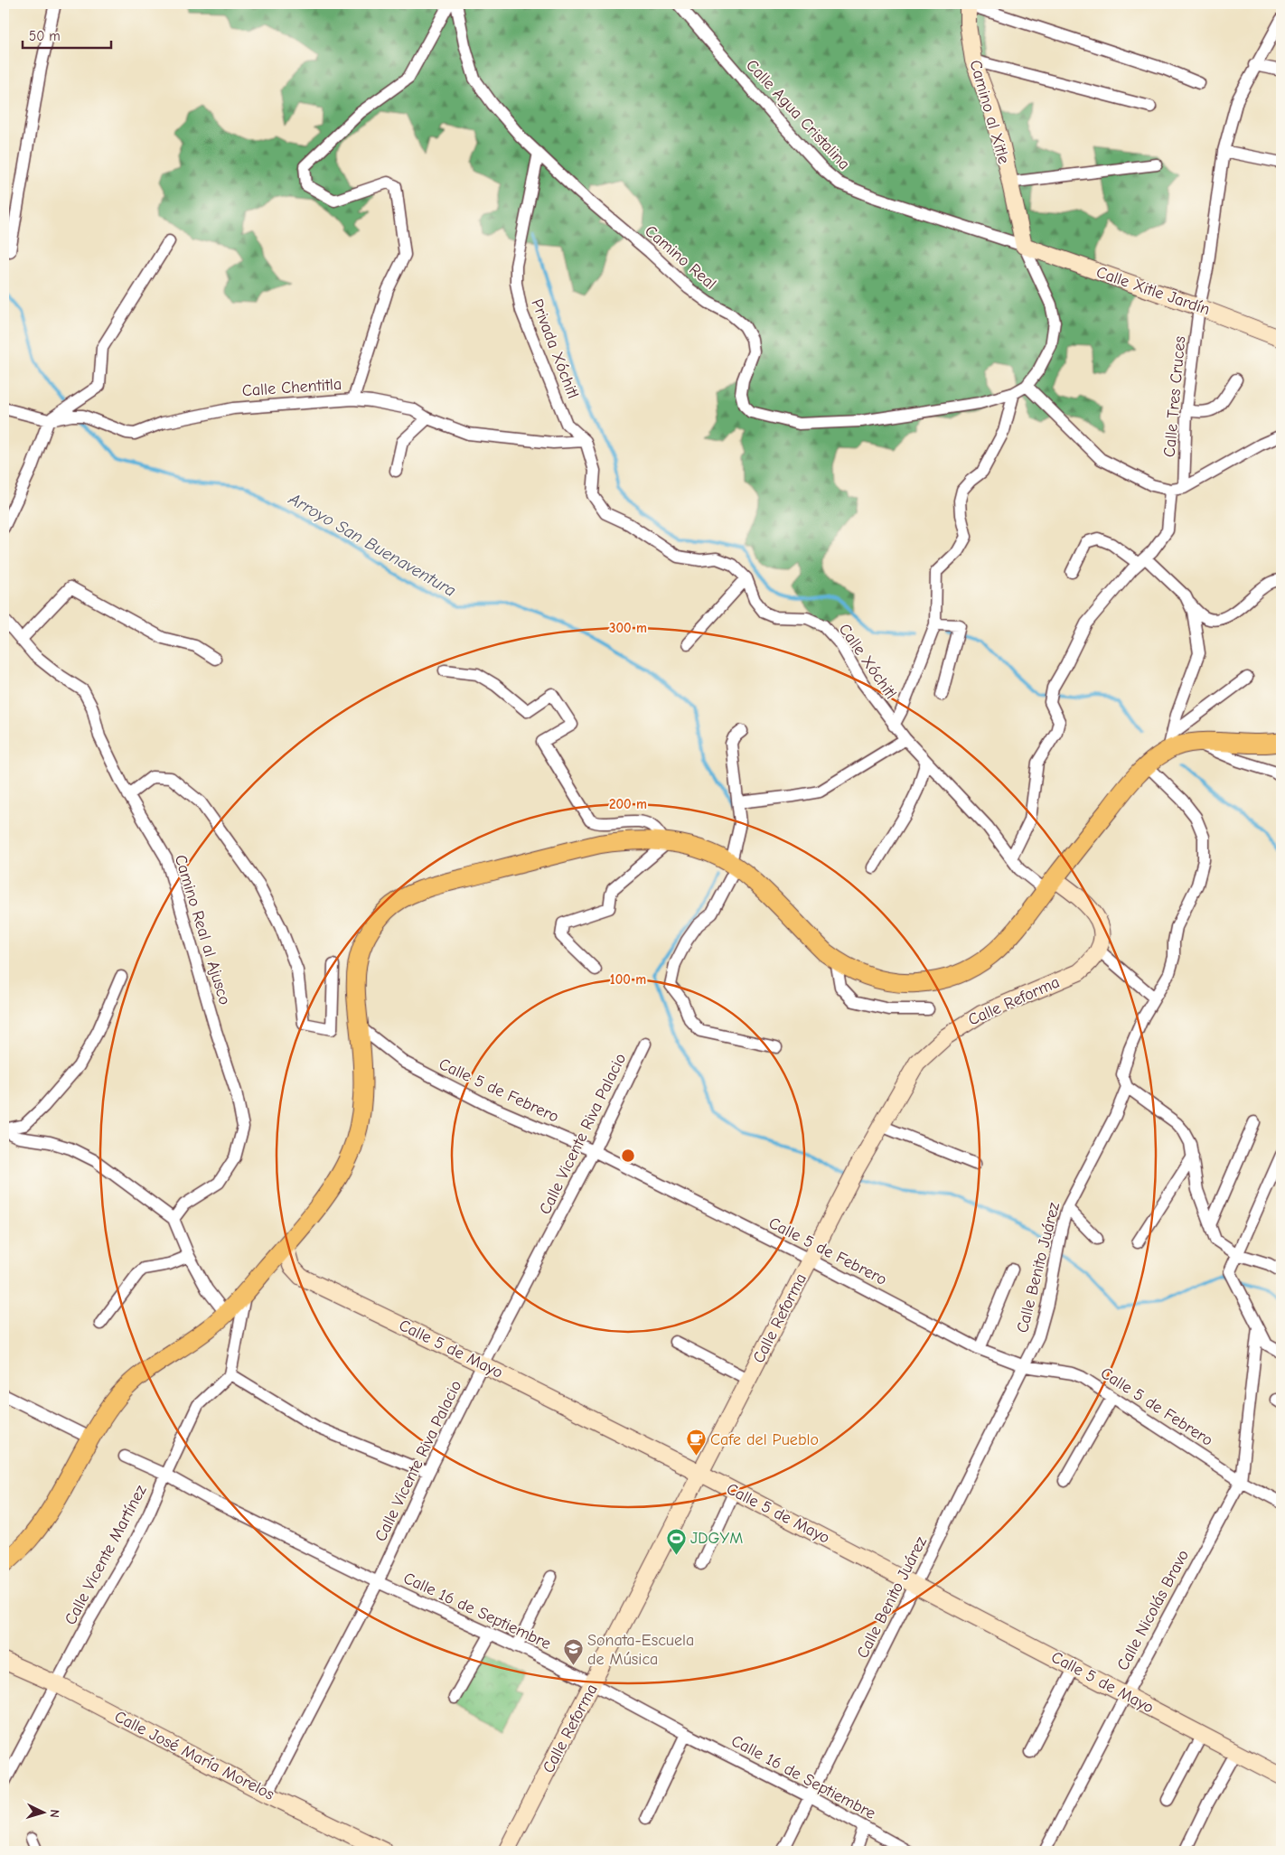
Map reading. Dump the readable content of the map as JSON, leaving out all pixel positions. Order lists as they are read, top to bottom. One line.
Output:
{"streets":{"street":["Camino al Xitle","Calle Agua Cristalina","Camino Real","Calle Xitle Jardín","Privada Xóchitl","Calle Chentitla","Calle Tres Cruces","Calle Xóchitl","Camino Real al Ajusco","Calle Reforma","Calle 5 de Febrero","Calle Vicente Riva Palacio","Calle Benito Juárez","Calle 5 de Mayo","Calle Vicente Martínez","Calle Nicolás Bravo","Calle 16 de Septiembre","Calle José María Morelos"]},"crossings":[["Camino al Xitle","Calle Agua Cristalina"],["Camino al Xitle","Camino Real"],["Camino al Xitle","Calle Xitle Jardín"],["Calle Agua Cristalina","Camino Real"],["Calle Agua Cristalina","Calle Xitle Jardín"],["Camino Real","Calle Xitle Jardín"],["Camino Real","Privada Xóchitl"],["Camino Real","Calle Xóchitl"],["Calle Xitle Jardín","Calle Tres Cruces"],["Privada Xóchitl","Calle Chentitla"],["Privada Xóchitl","Calle Xóchitl"],["Calle Chentitla","Calle Xóchitl"],["Calle Xóchitl","Calle Reforma"],["Calle Reforma","Calle 5 de Febrero"],["Calle Reforma","Calle 5 de Mayo"],["Calle Reforma","Calle 16 de Septiembre"],["Calle 5 de Febrero","Calle Vicente Riva Palacio"],["Calle 5 de Febrero","Calle Benito Juárez"],["Calle 5 de Febrero","Calle Nicolás Bravo"],["Calle Vicente Riva Palacio","Calle 5 de Mayo"],["Calle Vicente Riva Palacio","Calle 16 de Septiembre"],["Calle Vicente Riva Palacio","Calle José María Morelos"],["Calle Benito Juárez","Calle 5 de Mayo"],["Calle Benito Juárez","Calle 16 de Septiembre"],["Calle 5 de Mayo","Calle Nicolás Bravo"],["Calle Vicente Martínez","Calle 16 de Septiembre"],["Calle Vicente Martínez","Calle José María Morelos"]],"water":["Arroyo San Buenaventura"],"places":{"cafe":["Cafe del Pueblo"],"sports":["JDGYM"],"school or university":["Sonata-Escuela de Música"]},"scale_bar":"50 m","north":"right","rings":["300 m","200 m","100 m"]}
